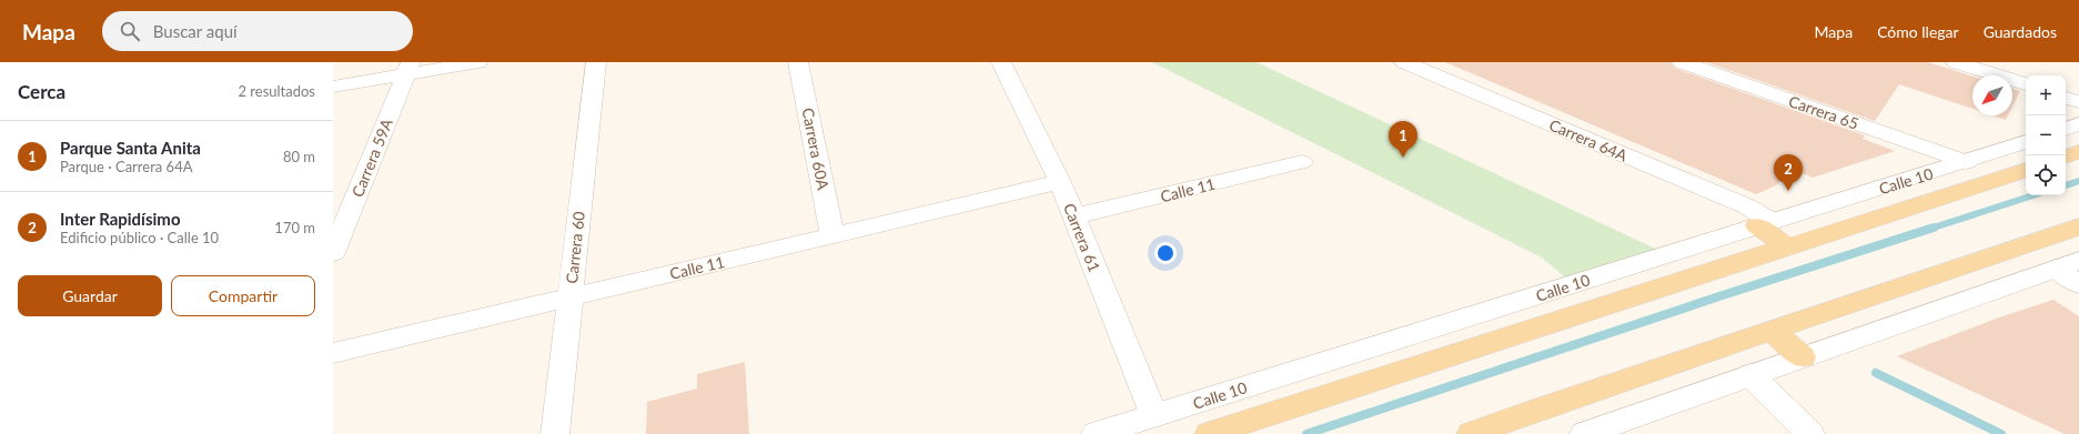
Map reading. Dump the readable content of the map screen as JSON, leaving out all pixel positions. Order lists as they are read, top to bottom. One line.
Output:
{"streets":{"main road":["Calle 10"],"street":["Carrera 65","Carrera 64A","Carrera 60A","Carrera 59A","Calle 11","Carrera 61","Carrera 60"]},"crossings":[["Carrera 65","Calle 10"],["Carrera 64A","Calle 10"],["Carrera 60A","Calle 11"],["Calle 10","Carrera 61"],["Calle 11","Carrera 61"],["Calle 11","Carrera 60"]],"north":"bottom left","page":{"header":"Mapa","search":"Buscar aquí","nav":["Mapa","Cómo llegar","Guardados"],"heading":["Cerca","2 resultados"],"map_buttons":["+","−"],"list":[{"mark":"1","name":"Parque Santa Anita","note":"Parque · Carrera 64A","value":"80 m"},{"mark":"2","name":"Inter Rapidísimo","note":"Edificio público · Calle 10","value":"170 m"}],"pins":["1","2"],"buttons":["Guardar","Compartir"]}}
